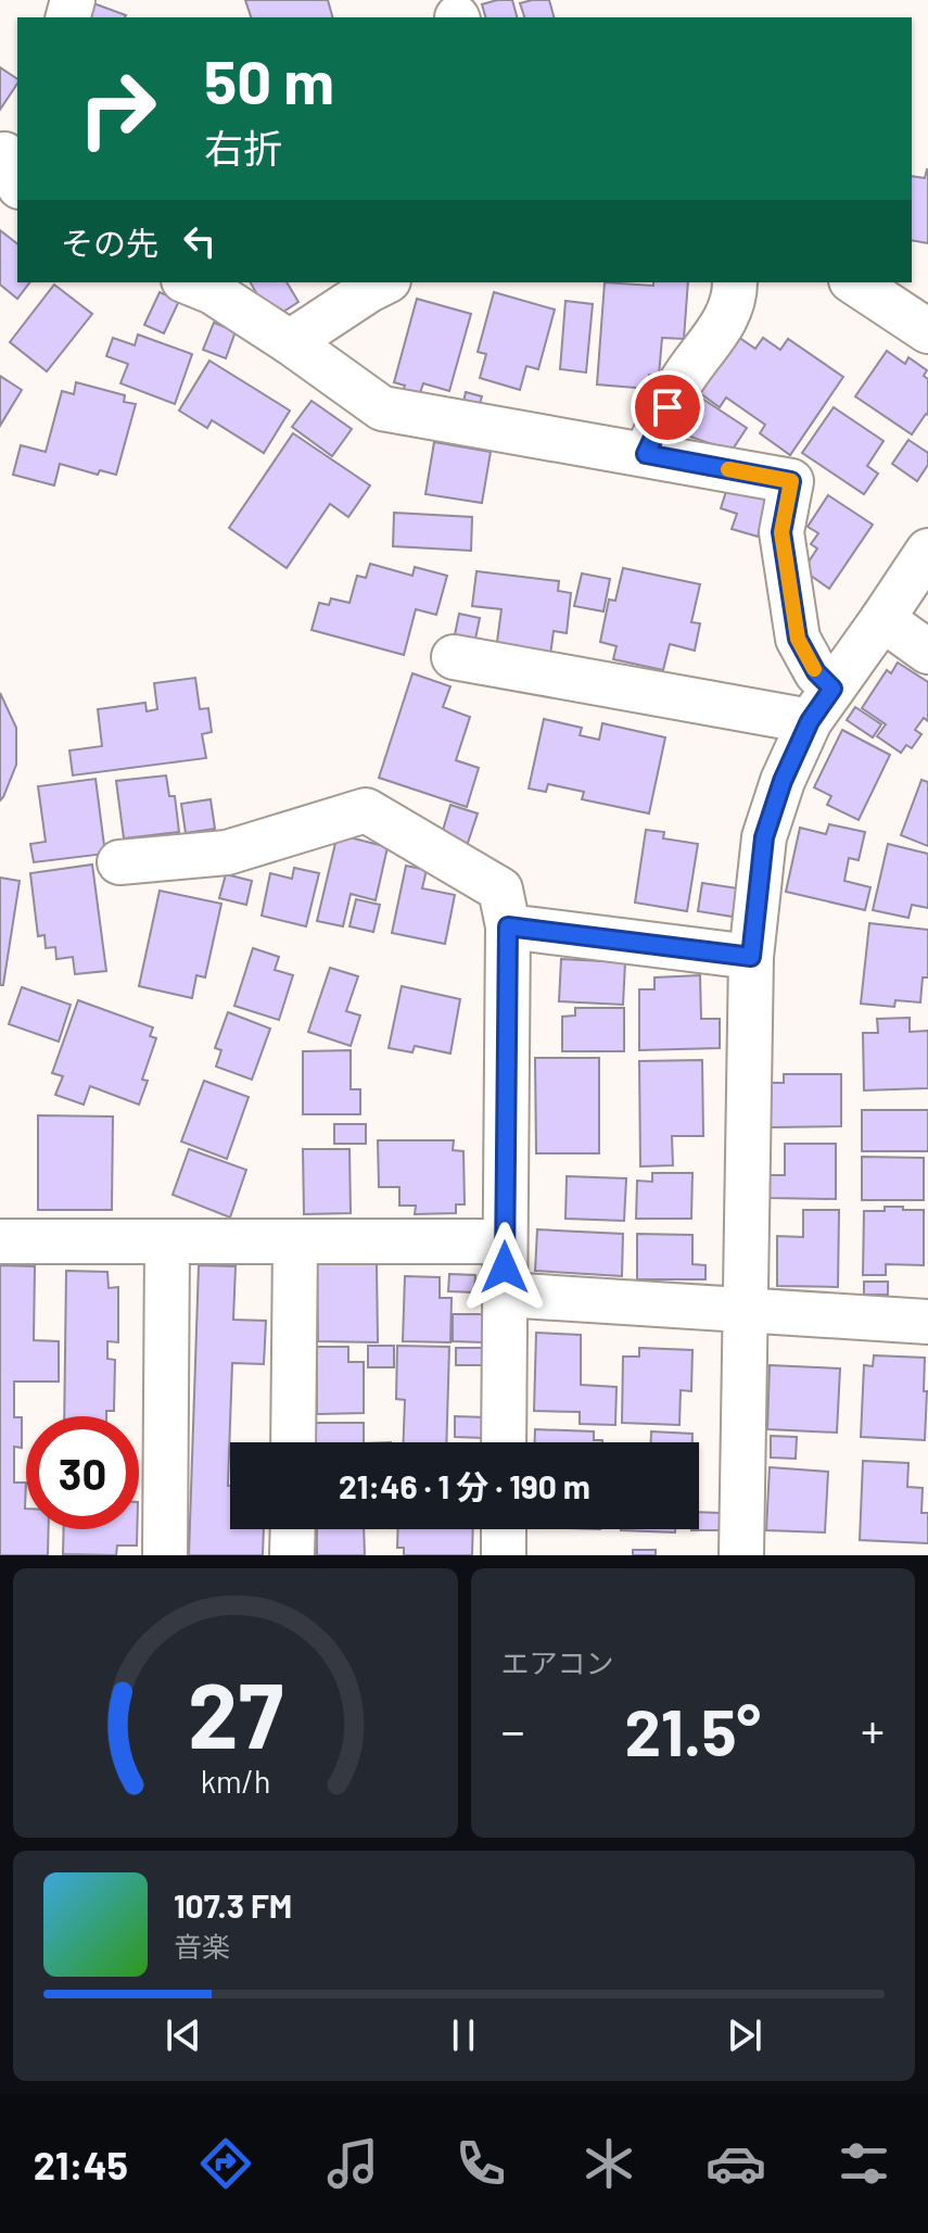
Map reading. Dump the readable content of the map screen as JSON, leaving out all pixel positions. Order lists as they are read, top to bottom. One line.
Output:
{"page":{"turn":["50 m","右折"],"then":"その先","limit":"30","trip":"21:46 · 1 分 · 190 m","tile":"エアコン","heat":["−","21.5°","+"],"song":["107.3 FM","音楽"],"tabs":"21:45","gauge":["27","km/h"]}}
